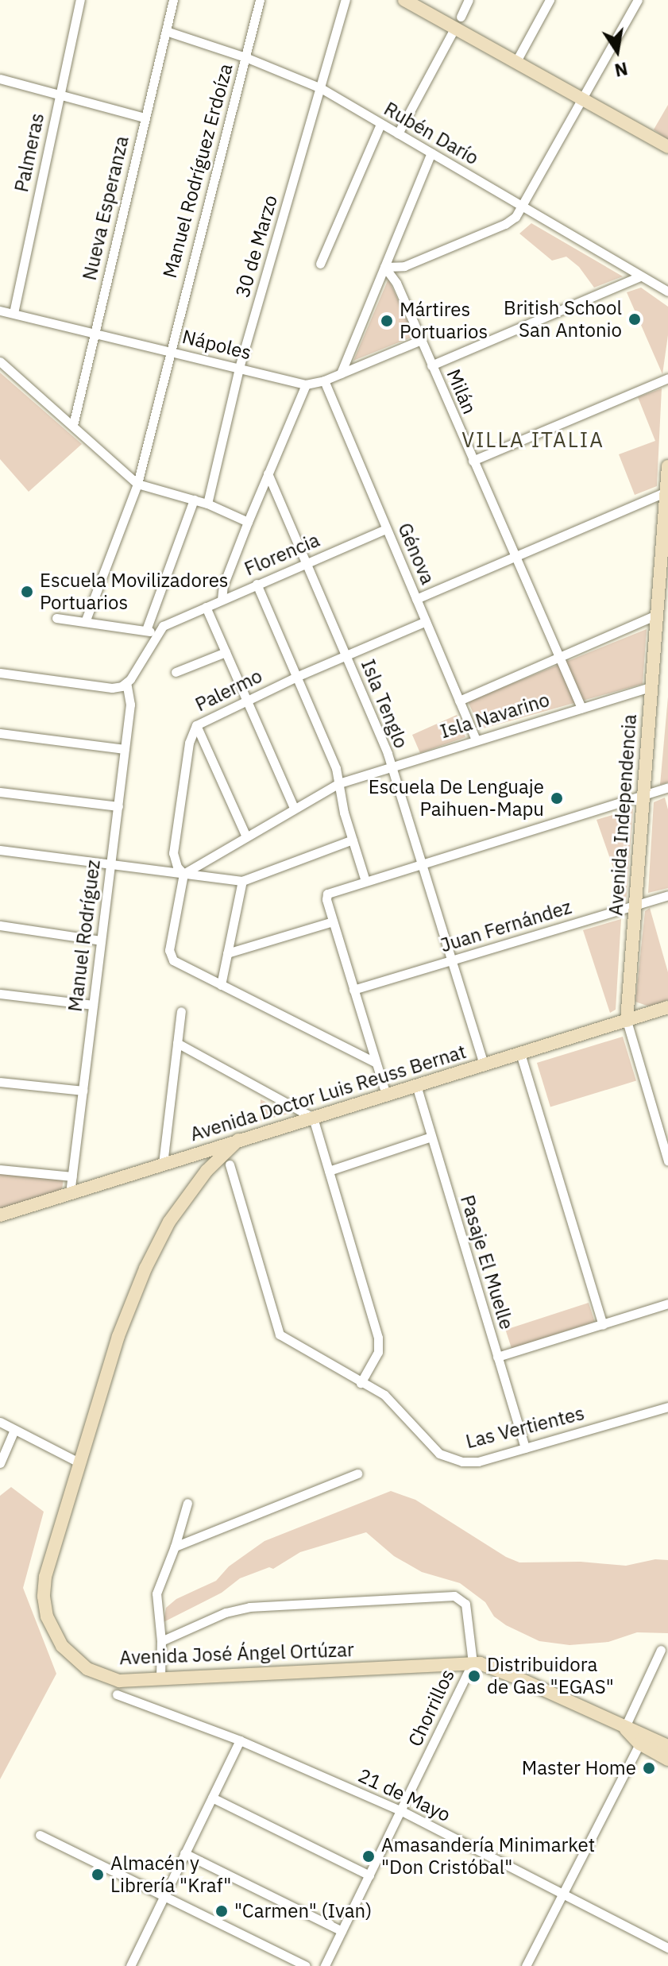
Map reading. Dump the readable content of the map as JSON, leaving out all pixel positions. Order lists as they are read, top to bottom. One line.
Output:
{"streets":{"street":["Rubén Darío","Palmeras","Manuel Rodríguez Erdoíza","Nueva Esperanza","30 de Marzo","Nápoles","Milán","Génova","Florencia","Palermo","Isla Tenglo","Isla Navarino","Avenida Independencia","Juan Fernández","Manuel Rodríguez","Avenida Doctor Luis Reuss Bernat","Pasaje El Muelle","Las Vertientes","Avenida José Ángel Ortúzar","Chorrillos","21 de Mayo"]},"crossings":[["Rubén Darío","Manuel Rodríguez Erdoíza"],["Rubén Darío","Nueva Esperanza"],["Rubén Darío","30 de Marzo"],["Palmeras","Nápoles"],["Manuel Rodríguez Erdoíza","Nápoles"],["Nueva Esperanza","Nápoles"],["30 de Marzo","Nápoles"],["Nápoles","Milán"],["Nápoles","Génova"],["Milán","Isla Navarino"],["Génova","Florencia"],["Génova","Palermo"],["Génova","Isla Navarino"],["Florencia","Isla Tenglo"],["Florencia","Manuel Rodríguez"],["Palermo","Isla Tenglo"],["Palermo","Isla Navarino"],["Isla Tenglo","Isla Navarino"],["Isla Tenglo","Juan Fernández"],["Isla Tenglo","Avenida Doctor Luis Reuss Bernat"],["Isla Navarino","Avenida Independencia"],["Avenida Independencia","Juan Fernández"],["Avenida Independencia","Avenida Doctor Luis Reuss Bernat"],["Manuel Rodríguez","Avenida Doctor Luis Reuss Bernat"],["Avenida Doctor Luis Reuss Bernat","Pasaje El Muelle"],["Avenida Doctor Luis Reuss Bernat","Avenida José Ángel Ortúzar"],["Pasaje El Muelle","Las Vertientes"],["Avenida José Ángel Ortúzar","Chorrillos"],["Chorrillos","21 de Mayo"]],"districts":["VILLA ITALIA"],"places":["British School San Antonio","Mártires Portuarios","Escuela Movilizadores Portuarios","Escuela De Lenguaje Paihuen-Mapu","Distribuidora de Gas \"EGAS\"","Master Home","Amasandería Minimarket \"Don Cristóbal\"","Almacén y Librería \"Kraf\"","\"Carmen\" (Ivan)"],"north":"bottom"}
